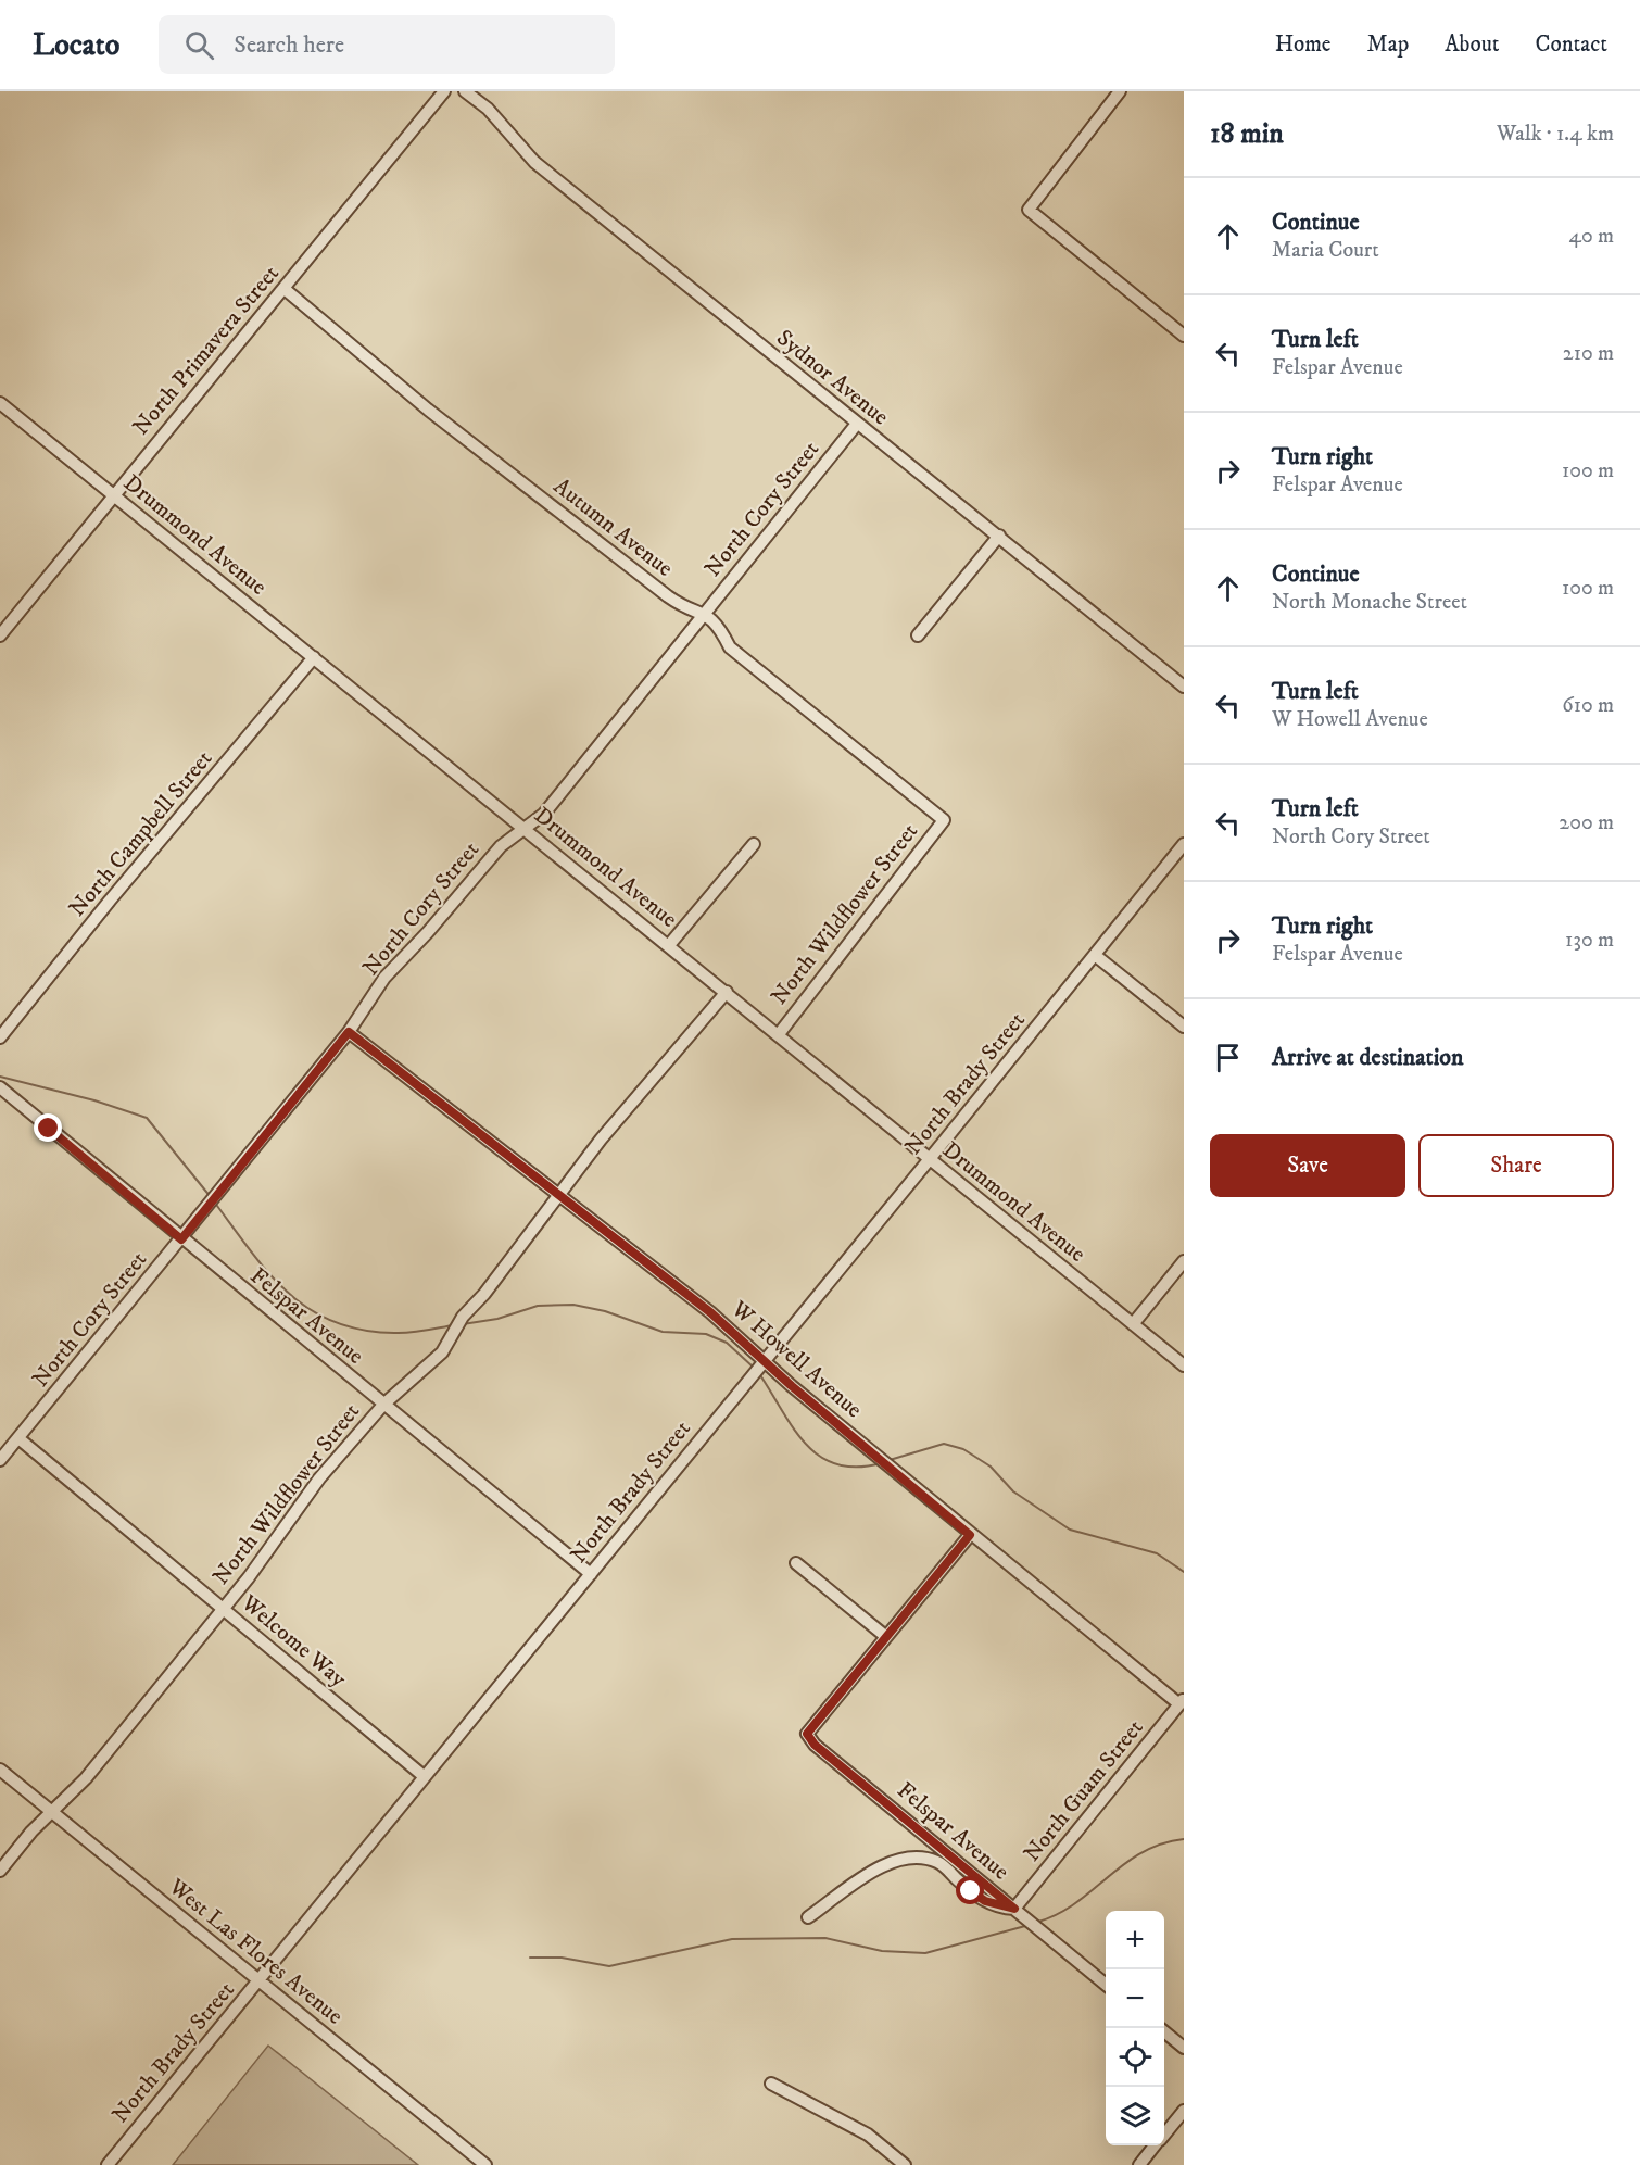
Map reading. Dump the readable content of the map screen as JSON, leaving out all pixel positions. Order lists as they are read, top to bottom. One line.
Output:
{"streets":{"street":["North Primavera Street","Sydnor Avenue","North Cory Street","Autumn Avenue","Drummond Avenue","North Campbell Street","North Wildflower Street","North Brady Street","Felspar Avenue","W Howell Avenue","Welcome Way","North Guam Street","West Las Flores Avenue"]},"crossings":[["North Primavera Street","Autumn Avenue"],["North Primavera Street","Drummond Avenue"],["Sydnor Avenue","North Cory Street"],["North Cory Street","Autumn Avenue"],["North Cory Street","Drummond Avenue"],["North Cory Street","Felspar Avenue"],["North Cory Street","W Howell Avenue"],["North Cory Street","Welcome Way"],["Autumn Avenue","North Wildflower Street"],["Drummond Avenue","North Campbell Street"],["Drummond Avenue","North Wildflower Street"],["Drummond Avenue","North Brady Street"],["North Wildflower Street","Felspar Avenue"],["North Wildflower Street","W Howell Avenue"],["North Wildflower Street","Welcome Way"],["North Wildflower Street","West Las Flores Avenue"],["North Brady Street","Felspar Avenue"],["North Brady Street","W Howell Avenue"],["North Brady Street","Welcome Way"],["North Brady Street","West Las Flores Avenue"],["Felspar Avenue","North Guam Street"],["W Howell Avenue","North Guam Street"]],"page":{"header":"Locato","search":"Search here","nav":["Home","Map","About","Contact"],"heading":["18 min","Walk · 1.4 km"],"list":[["Continue","Maria Court","40 m"],["Turn left","Felspar Avenue","210 m"],["Turn right","Felspar Avenue","100 m"],["Continue","North Monache Street","100 m"],["Turn left","W Howell Avenue","610 m"],["Turn left","North Cory Street","200 m"],["Turn right","Felspar Avenue","130 m"],"Arrive at destination"],"buttons":["Save","Share"],"map_buttons":["+","−"]}}
